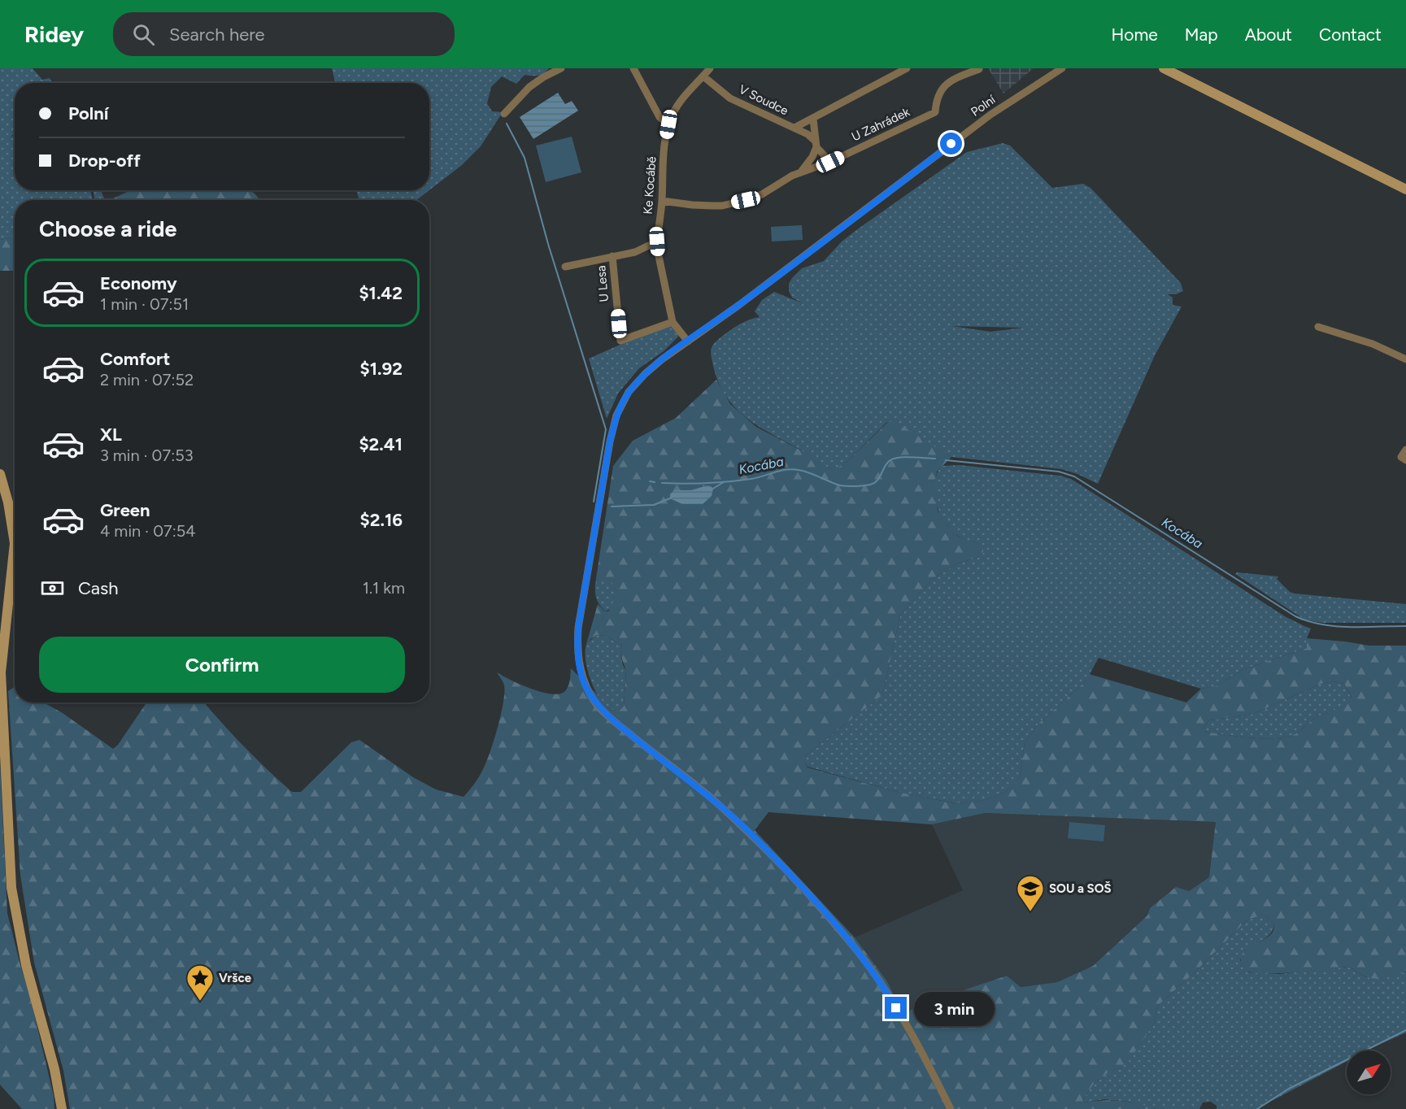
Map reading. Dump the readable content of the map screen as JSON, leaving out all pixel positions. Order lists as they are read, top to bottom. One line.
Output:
{"streets":{"street":["V Soudce","Polní","U Zahrádek","Ke Kocábě","U Lesa"]},"crossings":[["V Soudce","U Zahrádek"],["V Soudce","Ke Kocábě"],["Polní","Ke Kocábě"],["U Zahrádek","Ke Kocábě"],["Ke Kocábě","U Lesa"]],"water":["Kocába"],"places":{"school or university":["SOU a SOŠ"],"place":["Vršce"]},"north":"top right","page":{"header":"Ridey","search":"Search here","nav":["Home","Map","About","Contact"],"banner":["Polní","Drop-off"],"heading":"Choose a ride","list":[{"name":"Economy","note":"1 min · 07:51","value":"$1.42"},{"name":"Comfort","note":"2 min · 07:52","value":"$1.92"},{"name":"XL","note":"3 min · 07:53","value":"$2.41"},{"name":"Green","note":"4 min · 07:54","value":"$2.16"}],"pay":["Cash","1.1 km"],"buttons":"Confirm","bubble":"3 min"}}
